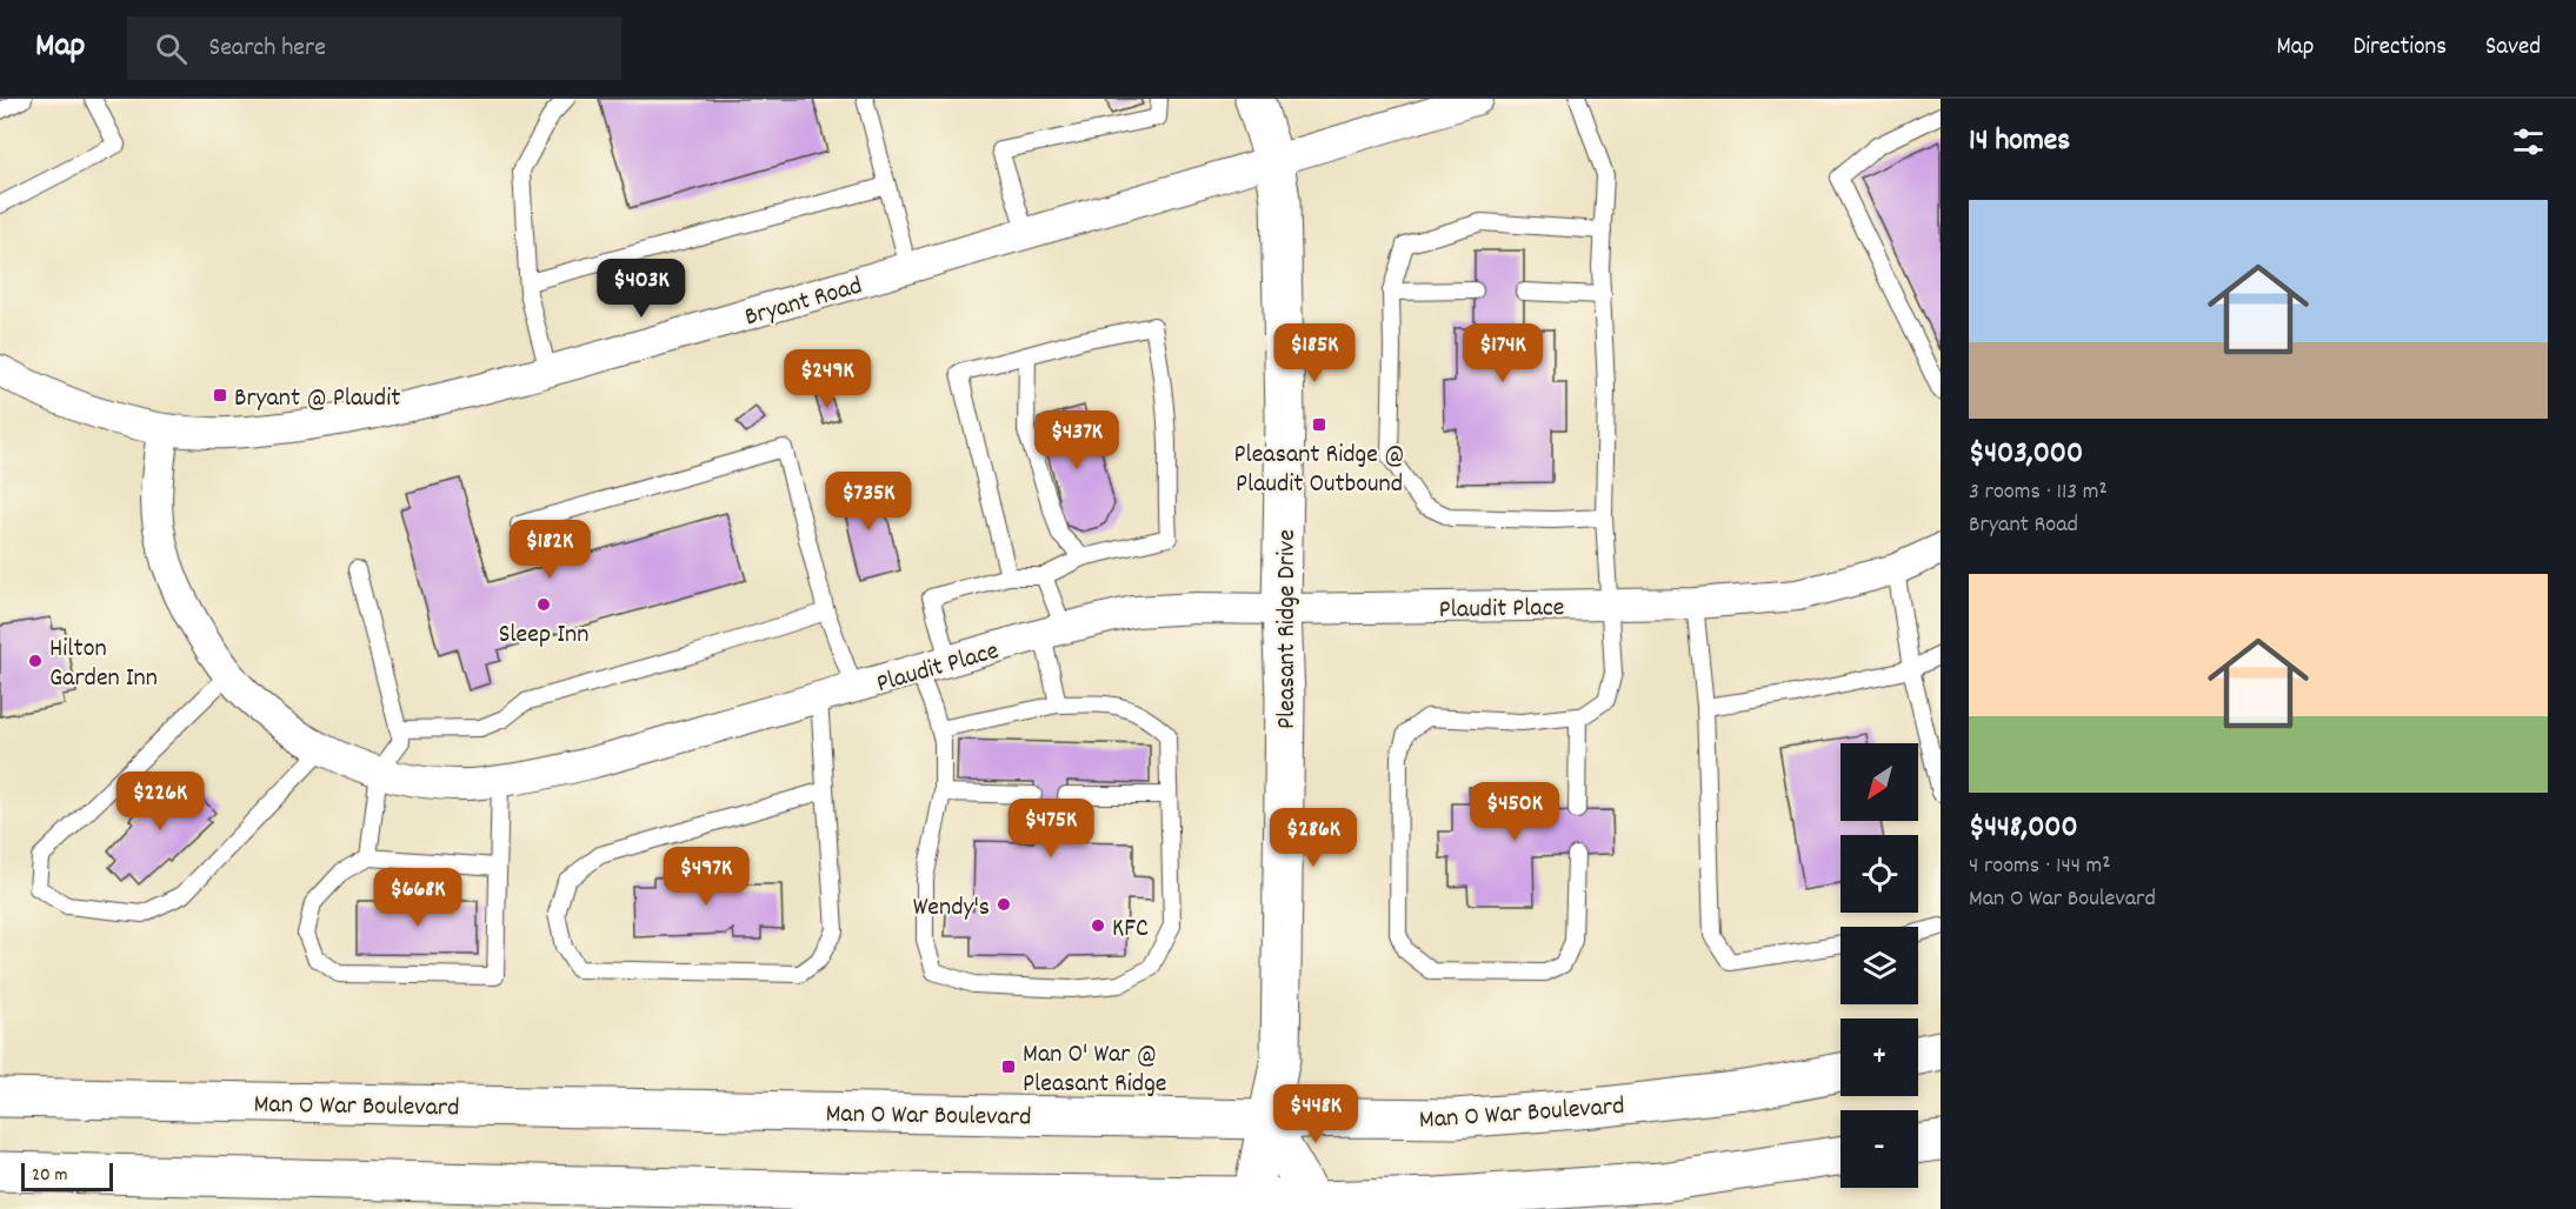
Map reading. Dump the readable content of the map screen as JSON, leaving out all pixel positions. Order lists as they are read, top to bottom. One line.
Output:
{"streets":{"main road":["Pleasant Ridge Drive","Man O War Boulevard"],"street":["Bryant Road","Plaudit Place"]},"crossings":[["Bryant Road","Plaudit Place"],["Bryant Road","Pleasant Ridge Drive"],["Plaudit Place","Pleasant Ridge Drive"],["Pleasant Ridge Drive","Man O War Boulevard"]],"places":{"transit":["Bryant @ Plaudit","Pleasant Ridge @ Plaudit Outbound","Man O' War @ Pleasant Ridge"],"other":["Sleep Inn","Hilton Garden Inn","Wendy's","KFC"]},"scale_bar":"20 m","north":"bottom left","page":{"header":"Map","search":"Search here","nav":["Map","Directions","Saved"],"heading":"14 homes","list":[{"name":"$403,000","note":"3 rooms · 113 m² · Bryant Road"},{"name":"$448,000","note":"4 rooms · 144 m² · Man O War Boulevard"}],"price":["$403K","$185K","$174K","$249K","$437K","$735K","$182K","$226K","$450K","$475K","$286K","$497K","$668K","$448K"],"map_buttons":["+","−"],"scale":"20 m"}}
